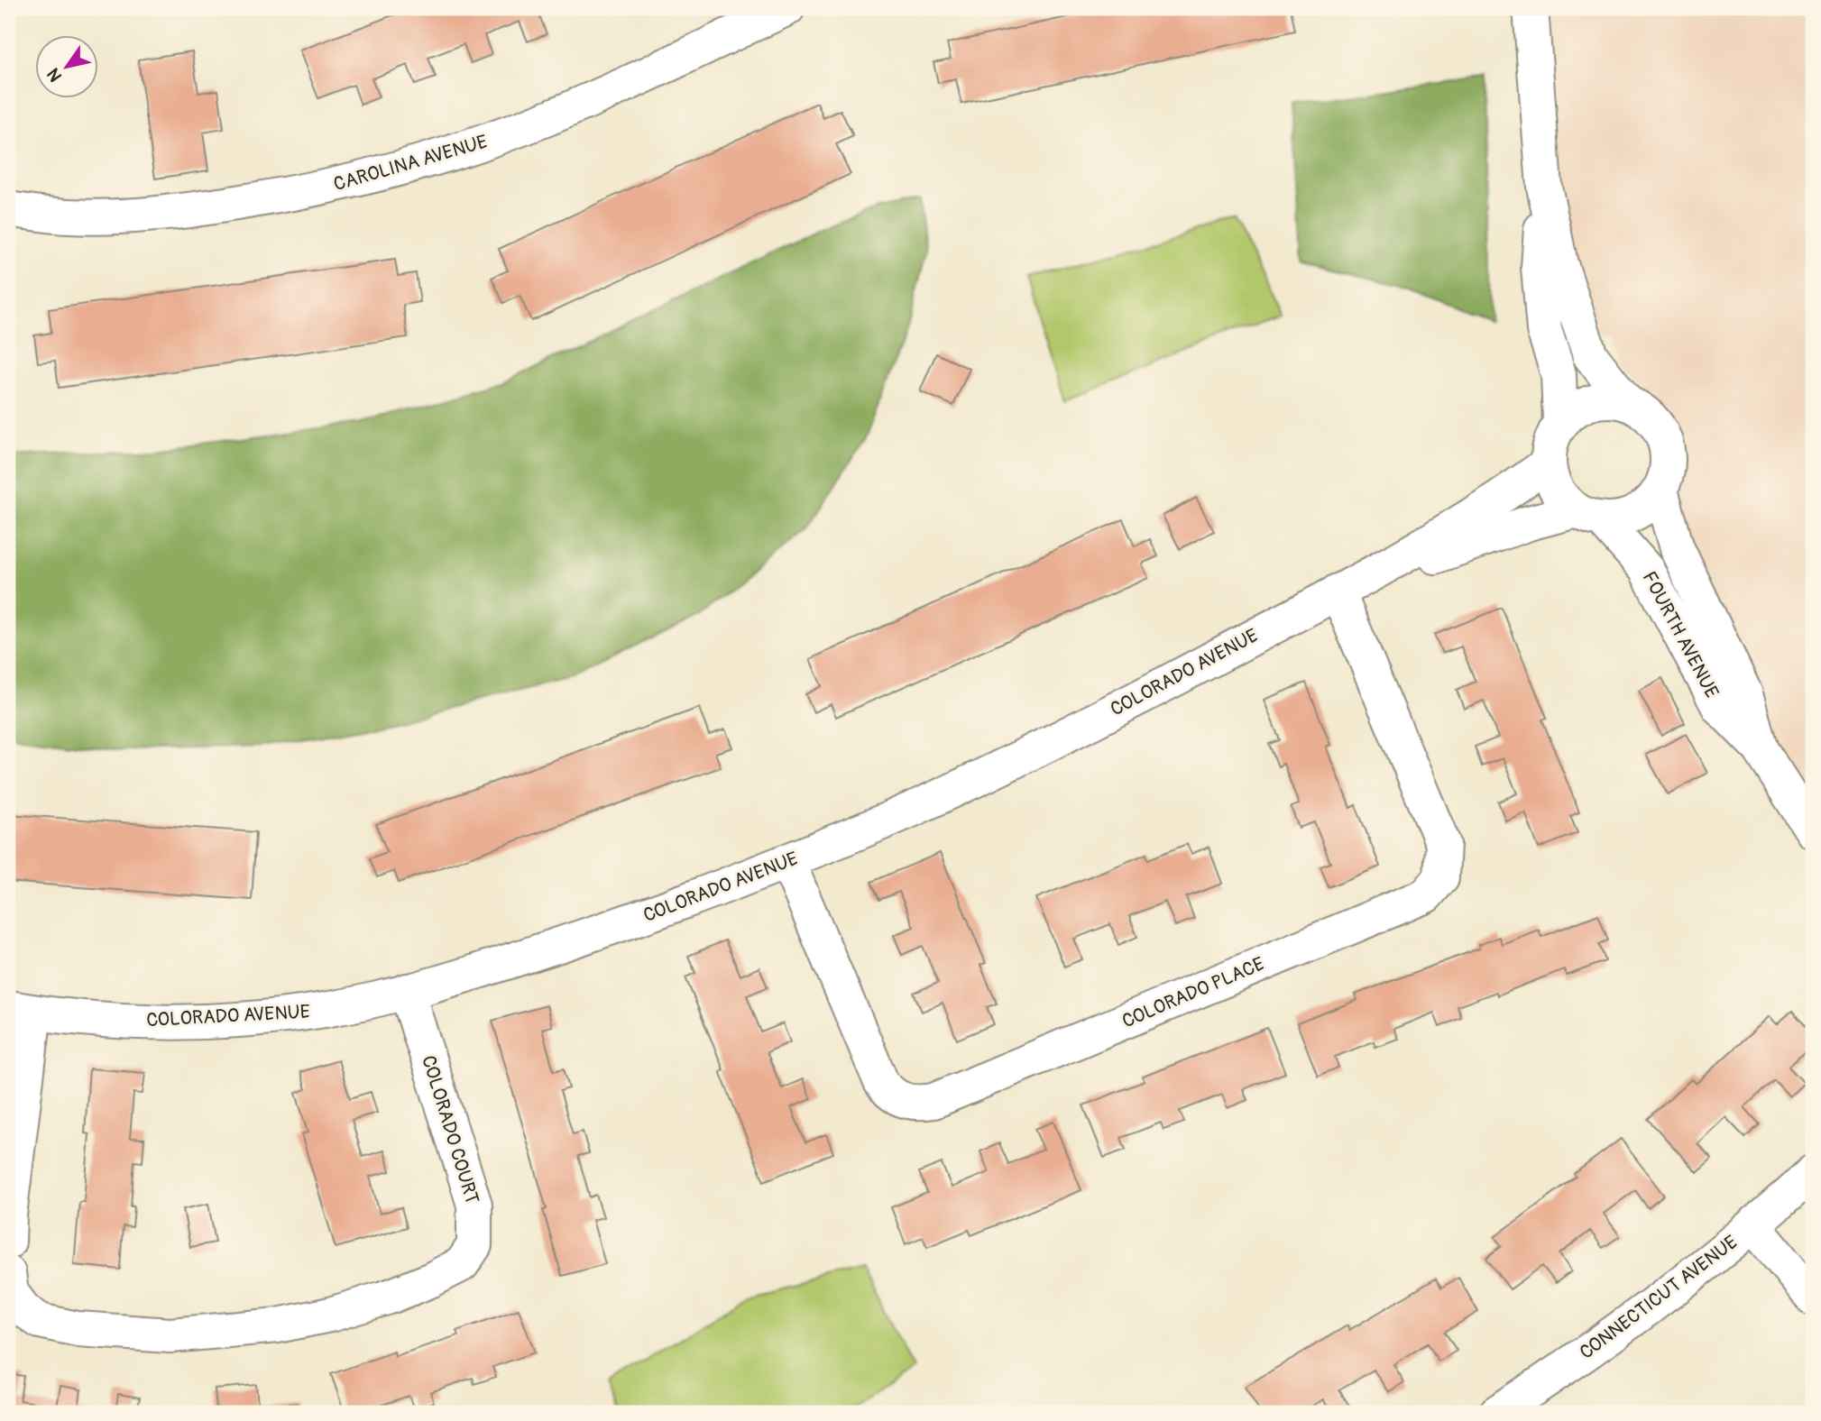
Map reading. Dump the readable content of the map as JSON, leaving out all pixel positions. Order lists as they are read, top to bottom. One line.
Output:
{"streets":{"street":["CAROLINA AVENUE","FOURTH AVENUE","COLORADO AVENUE","COLORADO PLACE","COLORADO COURT","CONNECTICUT AVENUE"]},"crossings":[["FOURTH AVENUE","COLORADO AVENUE"],["COLORADO AVENUE","COLORADO PLACE"],["COLORADO AVENUE","COLORADO COURT"]],"north":"bottom left"}
